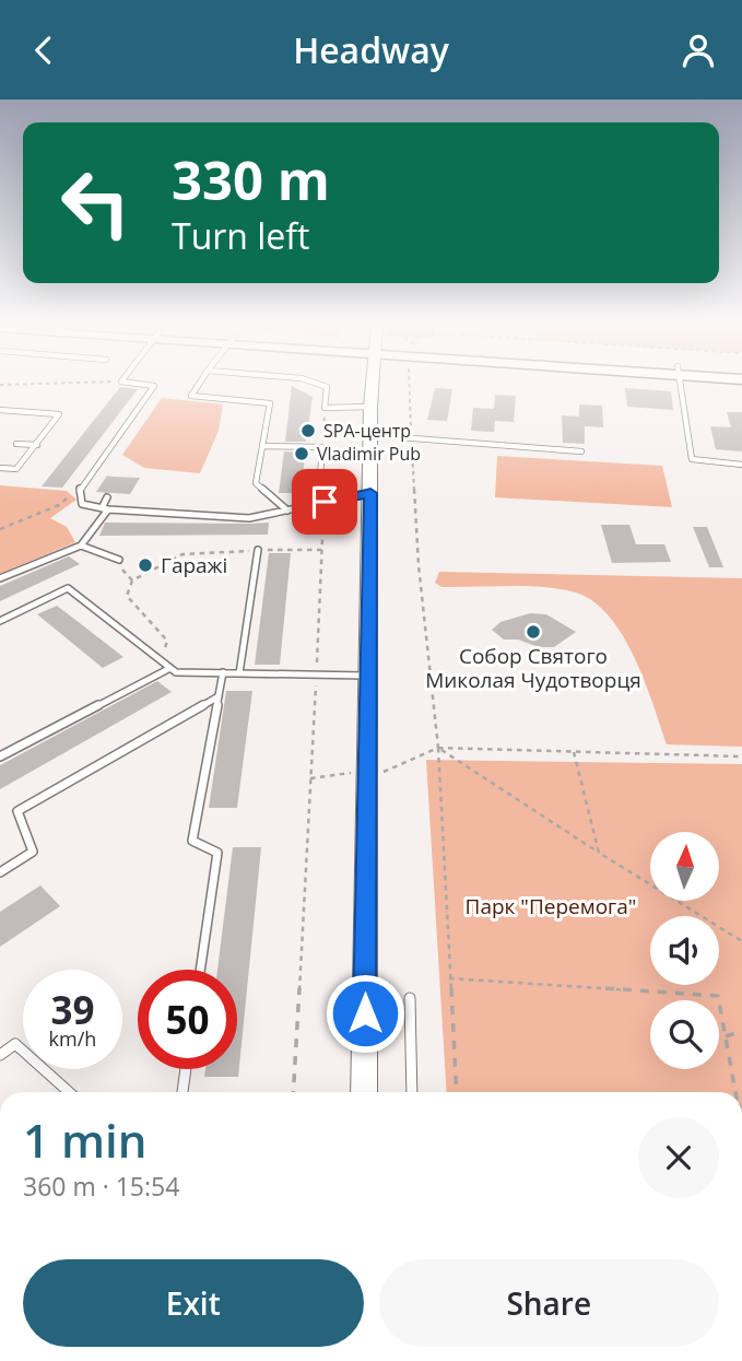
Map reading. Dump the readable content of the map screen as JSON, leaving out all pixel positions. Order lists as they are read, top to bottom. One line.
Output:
{"parks":["Парк \"Перемога\""],"places":["SPA-центр","Vladimir Pub","Гаражі","Собор Святого Миколая Чудотворця"],"north":"top","page":{"header":"Headway","turn":["330 m","Turn left"],"speed":"39 km/h","limit":"50","heading":["1 min","360 m · 15:54"],"buttons":["Exit","Share"]}}
